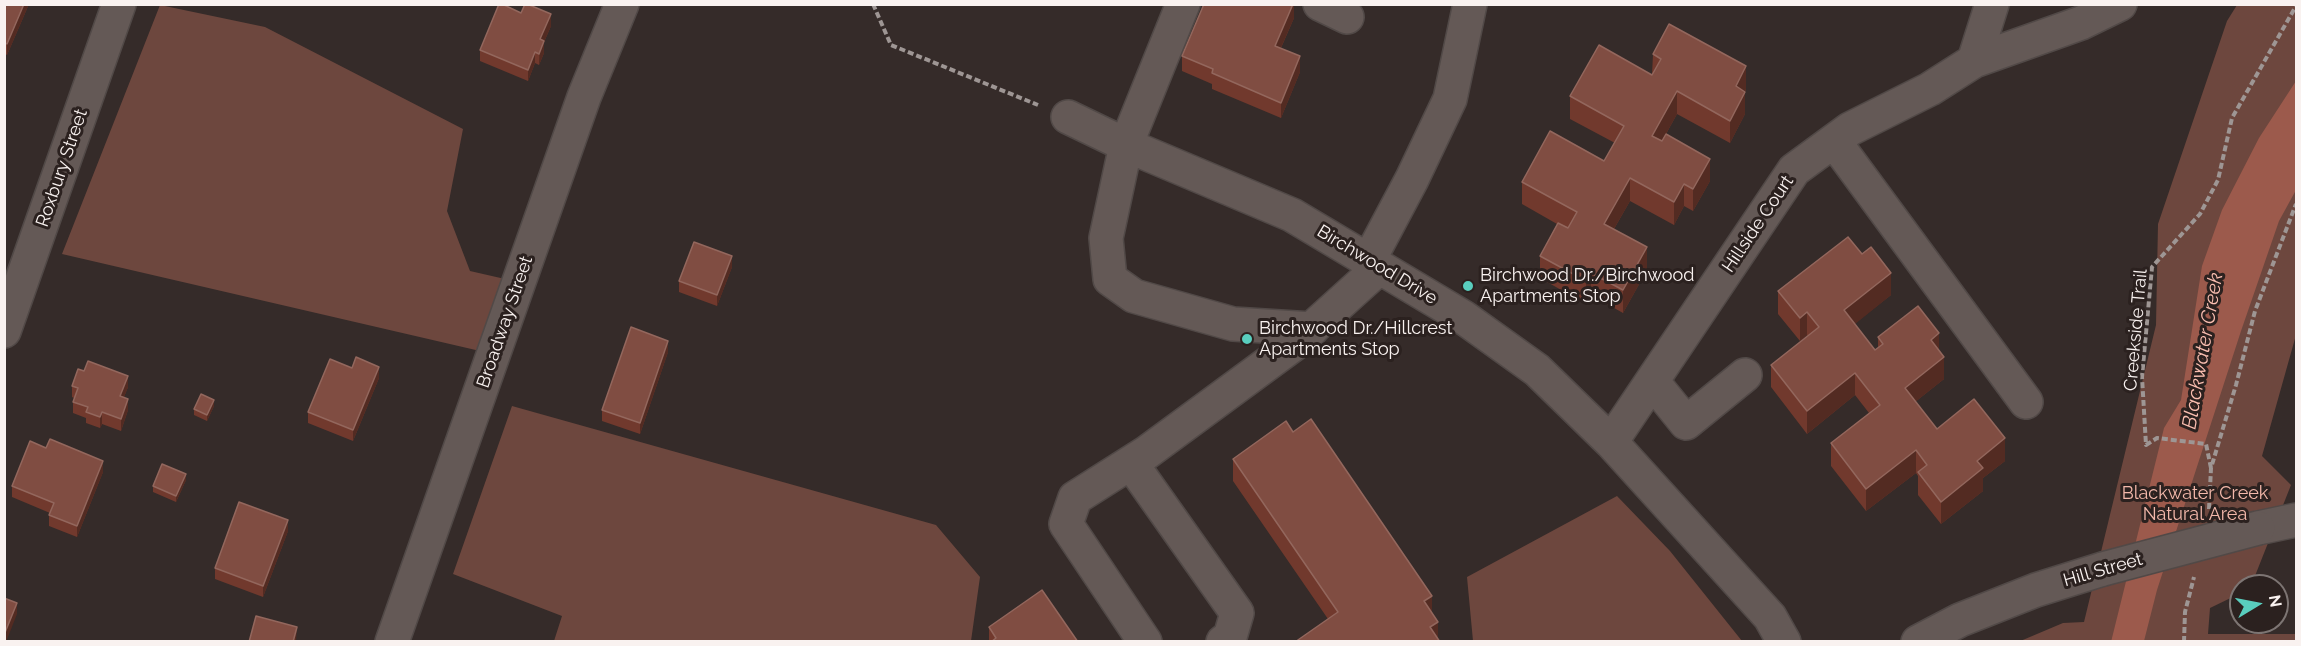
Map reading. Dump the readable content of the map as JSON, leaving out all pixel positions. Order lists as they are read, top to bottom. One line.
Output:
{"streets":{"street":["Roxbury Street","Hillside Court","Birchwood Drive","Broadway Street","Hill Street"],"path":["Creekside Trail"]},"crossings":[["Hillside Court","Birchwood Drive"]],"water":["Blackwater Creek"],"parks":["Blackwater Creek Natural Area"],"places":["Birchwood Dr./Birchwood Apartments Stop","Birchwood Dr./Hillcrest Apartments Stop"],"north":"right"}
